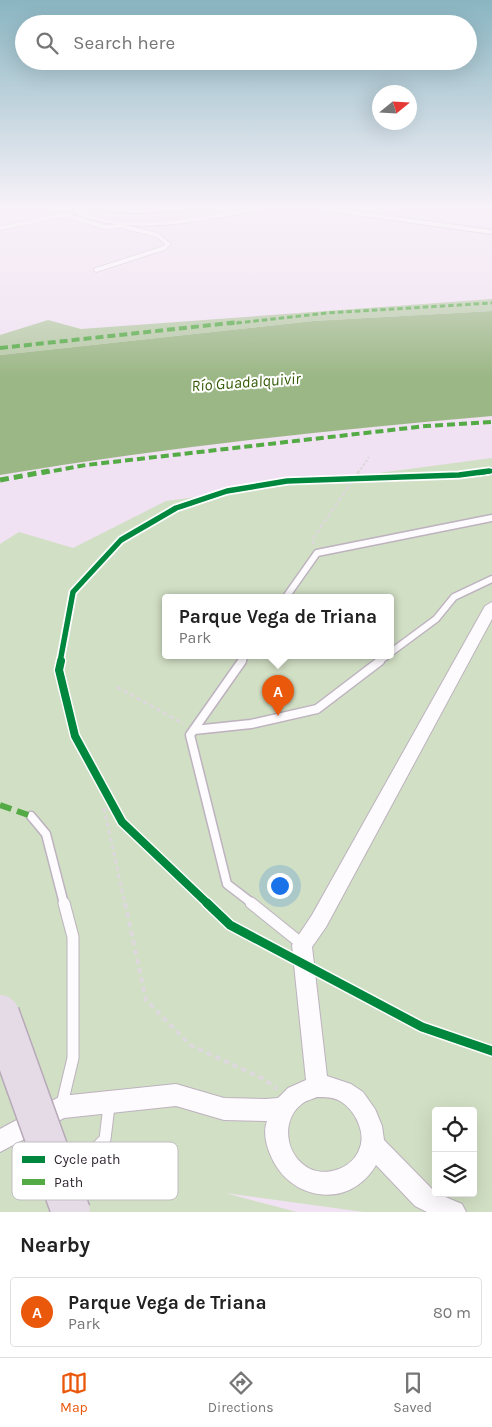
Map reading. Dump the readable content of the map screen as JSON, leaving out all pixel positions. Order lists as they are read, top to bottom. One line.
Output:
{"water":["Río Guadalquivir"],"legend":["Cycle path","Path"],"north":"right","page":{"search":"Search here","popup":["Parque Vega de Triana","Park"],"pins":"A","heading":"Nearby","list":[{"mark":"A","name":"Parque Vega de Triana","note":"Park","value":"80 m"}],"nav":["Map","Directions","Saved"]}}
